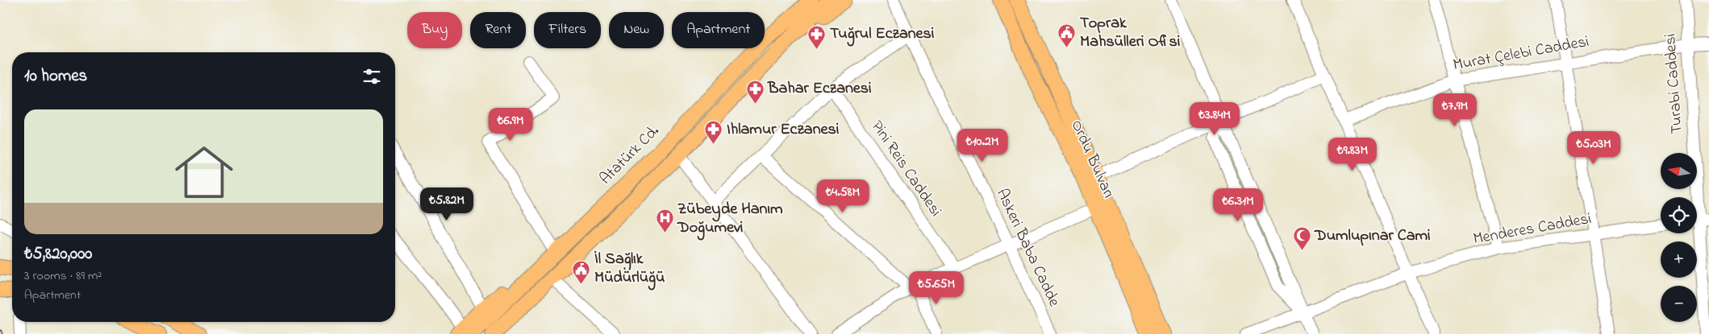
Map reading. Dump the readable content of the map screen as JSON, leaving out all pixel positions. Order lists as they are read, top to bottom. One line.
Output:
{"streets":{"main road":["Atatürk Cd.","Ordu Bulvarı"],"street":["Murat Çelebi Caddesi","Turabi Caddesi","Pini Reis Caddesi","Menderes Caddesi","Askeri Baba Cadde"]},"crossings":[["Murat Çelebi Caddesi","Turabi Caddesi"]],"places":{"public building":["Toprak Mahsülleri Ofisi","İl Sağlık Müdürlüğü"],"pharmacy":["Tuğrul Eczanesi","Bahar Eczanesi","Ihlamur Eczanesi"],"hospital":["Zübeyde Hanım Doğumevi"],"mosque":["Dumlupınar Cami"]},"north":"left","page":{"chip":["Buy","Rent","Filters","New","Apartment"],"heading":"10 homes","price":["₺7.9M","₺3.84M","₺6.9M","₺10.2M","₺5.03M","₺9.83M","₺4.58M","₺5.82M","₺6.31M","₺5.65M"],"list":[{"name":"₺5,820,000","note":"3 rooms · 89 m² · Apartment"}],"map_buttons":["+","−"]}}
